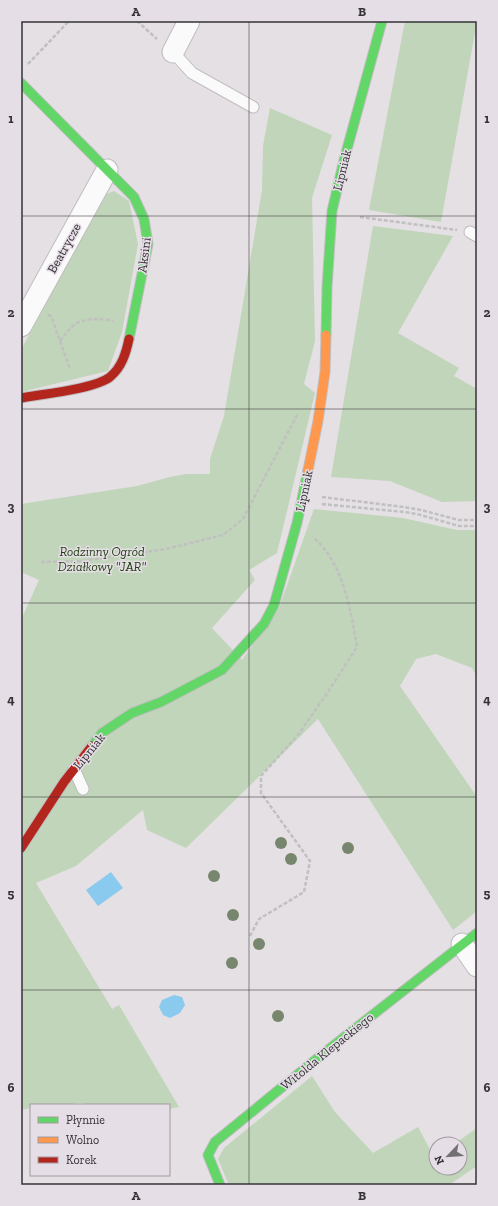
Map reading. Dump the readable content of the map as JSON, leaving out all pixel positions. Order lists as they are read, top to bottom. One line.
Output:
{"streets":{"street":["Lipniak","Beatrycze","Aksini","Witolda Klepackiego"]},"crossings":[["Beatrycze","Aksini"]],"parks":["Rodzinny Ogród Działkowy \"JAR\""],"legend":["Płynnie","Wolno","Korek"],"north":"bottom left","grid":{"columns":["A","B"],"rows":["1","2","3","4","5","6"]}}
